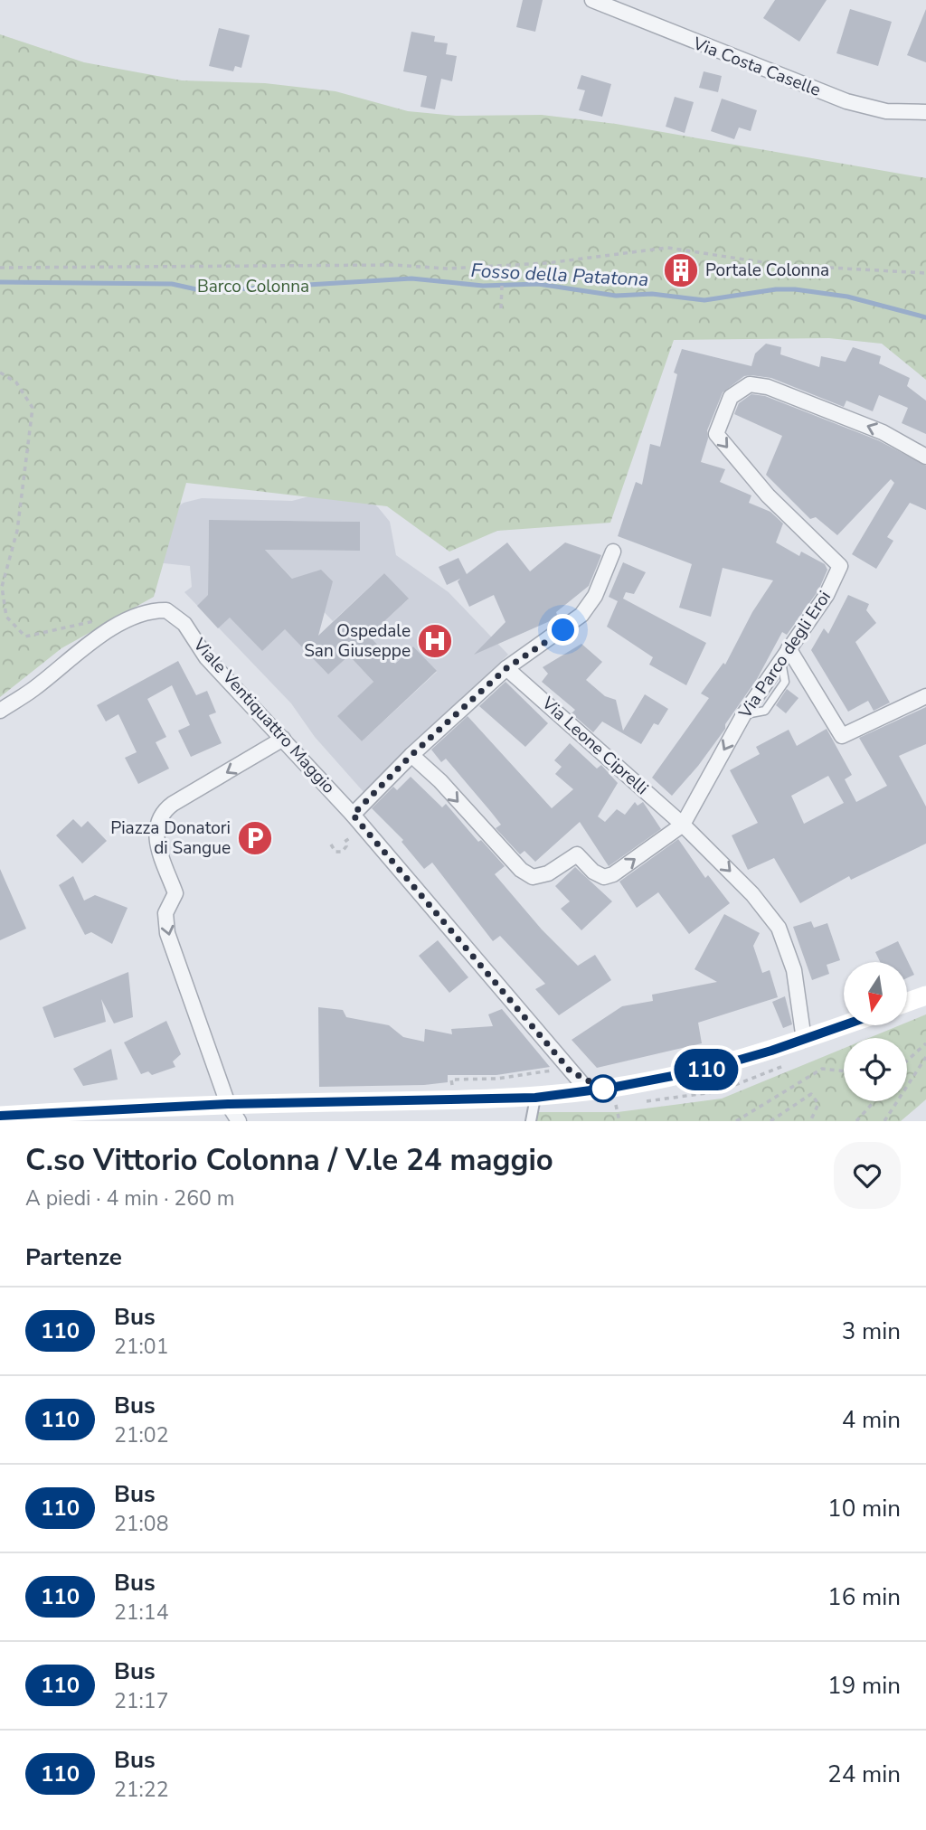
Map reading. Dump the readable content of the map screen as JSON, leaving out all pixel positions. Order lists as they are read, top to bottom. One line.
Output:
{"streets":{"street":["Via Costa Caselle","Via Parco degli Eroi","Viale Ventiquattro Maggio","Via Leone Ciprelli"]},"crossings":[["Via Parco degli Eroi","Via Leone Ciprelli"]],"one_way":["Via Leone Ciprelli"],"water":["Fosso della Patatona"],"parks":["Barco Colonna"],"places":{"building":["Portale Colonna"],"hospital":["Ospedale San Giuseppe"],"parking":["Piazza Donatori di Sangue"]},"lines":["bus line 110"],"north":"bottom","page":{"on_map":"110","heading":[["C.so Vittorio Colonna / V.le 24 maggio","A piedi · 4 min · 260 m"],"Partenze"],"list":[{"mark":"110","name":"Bus","note":"21:01","value":"3 min"},{"mark":"110","name":"Bus","note":"21:02","value":"4 min"},{"mark":"110","name":"Bus","note":"21:08","value":"10 min"},{"mark":"110","name":"Bus","note":"21:14","value":"16 min"},{"mark":"110","name":"Bus","note":"21:17","value":"19 min"},{"mark":"110","name":"Bus","note":"21:22","value":"24 min"}]}}
